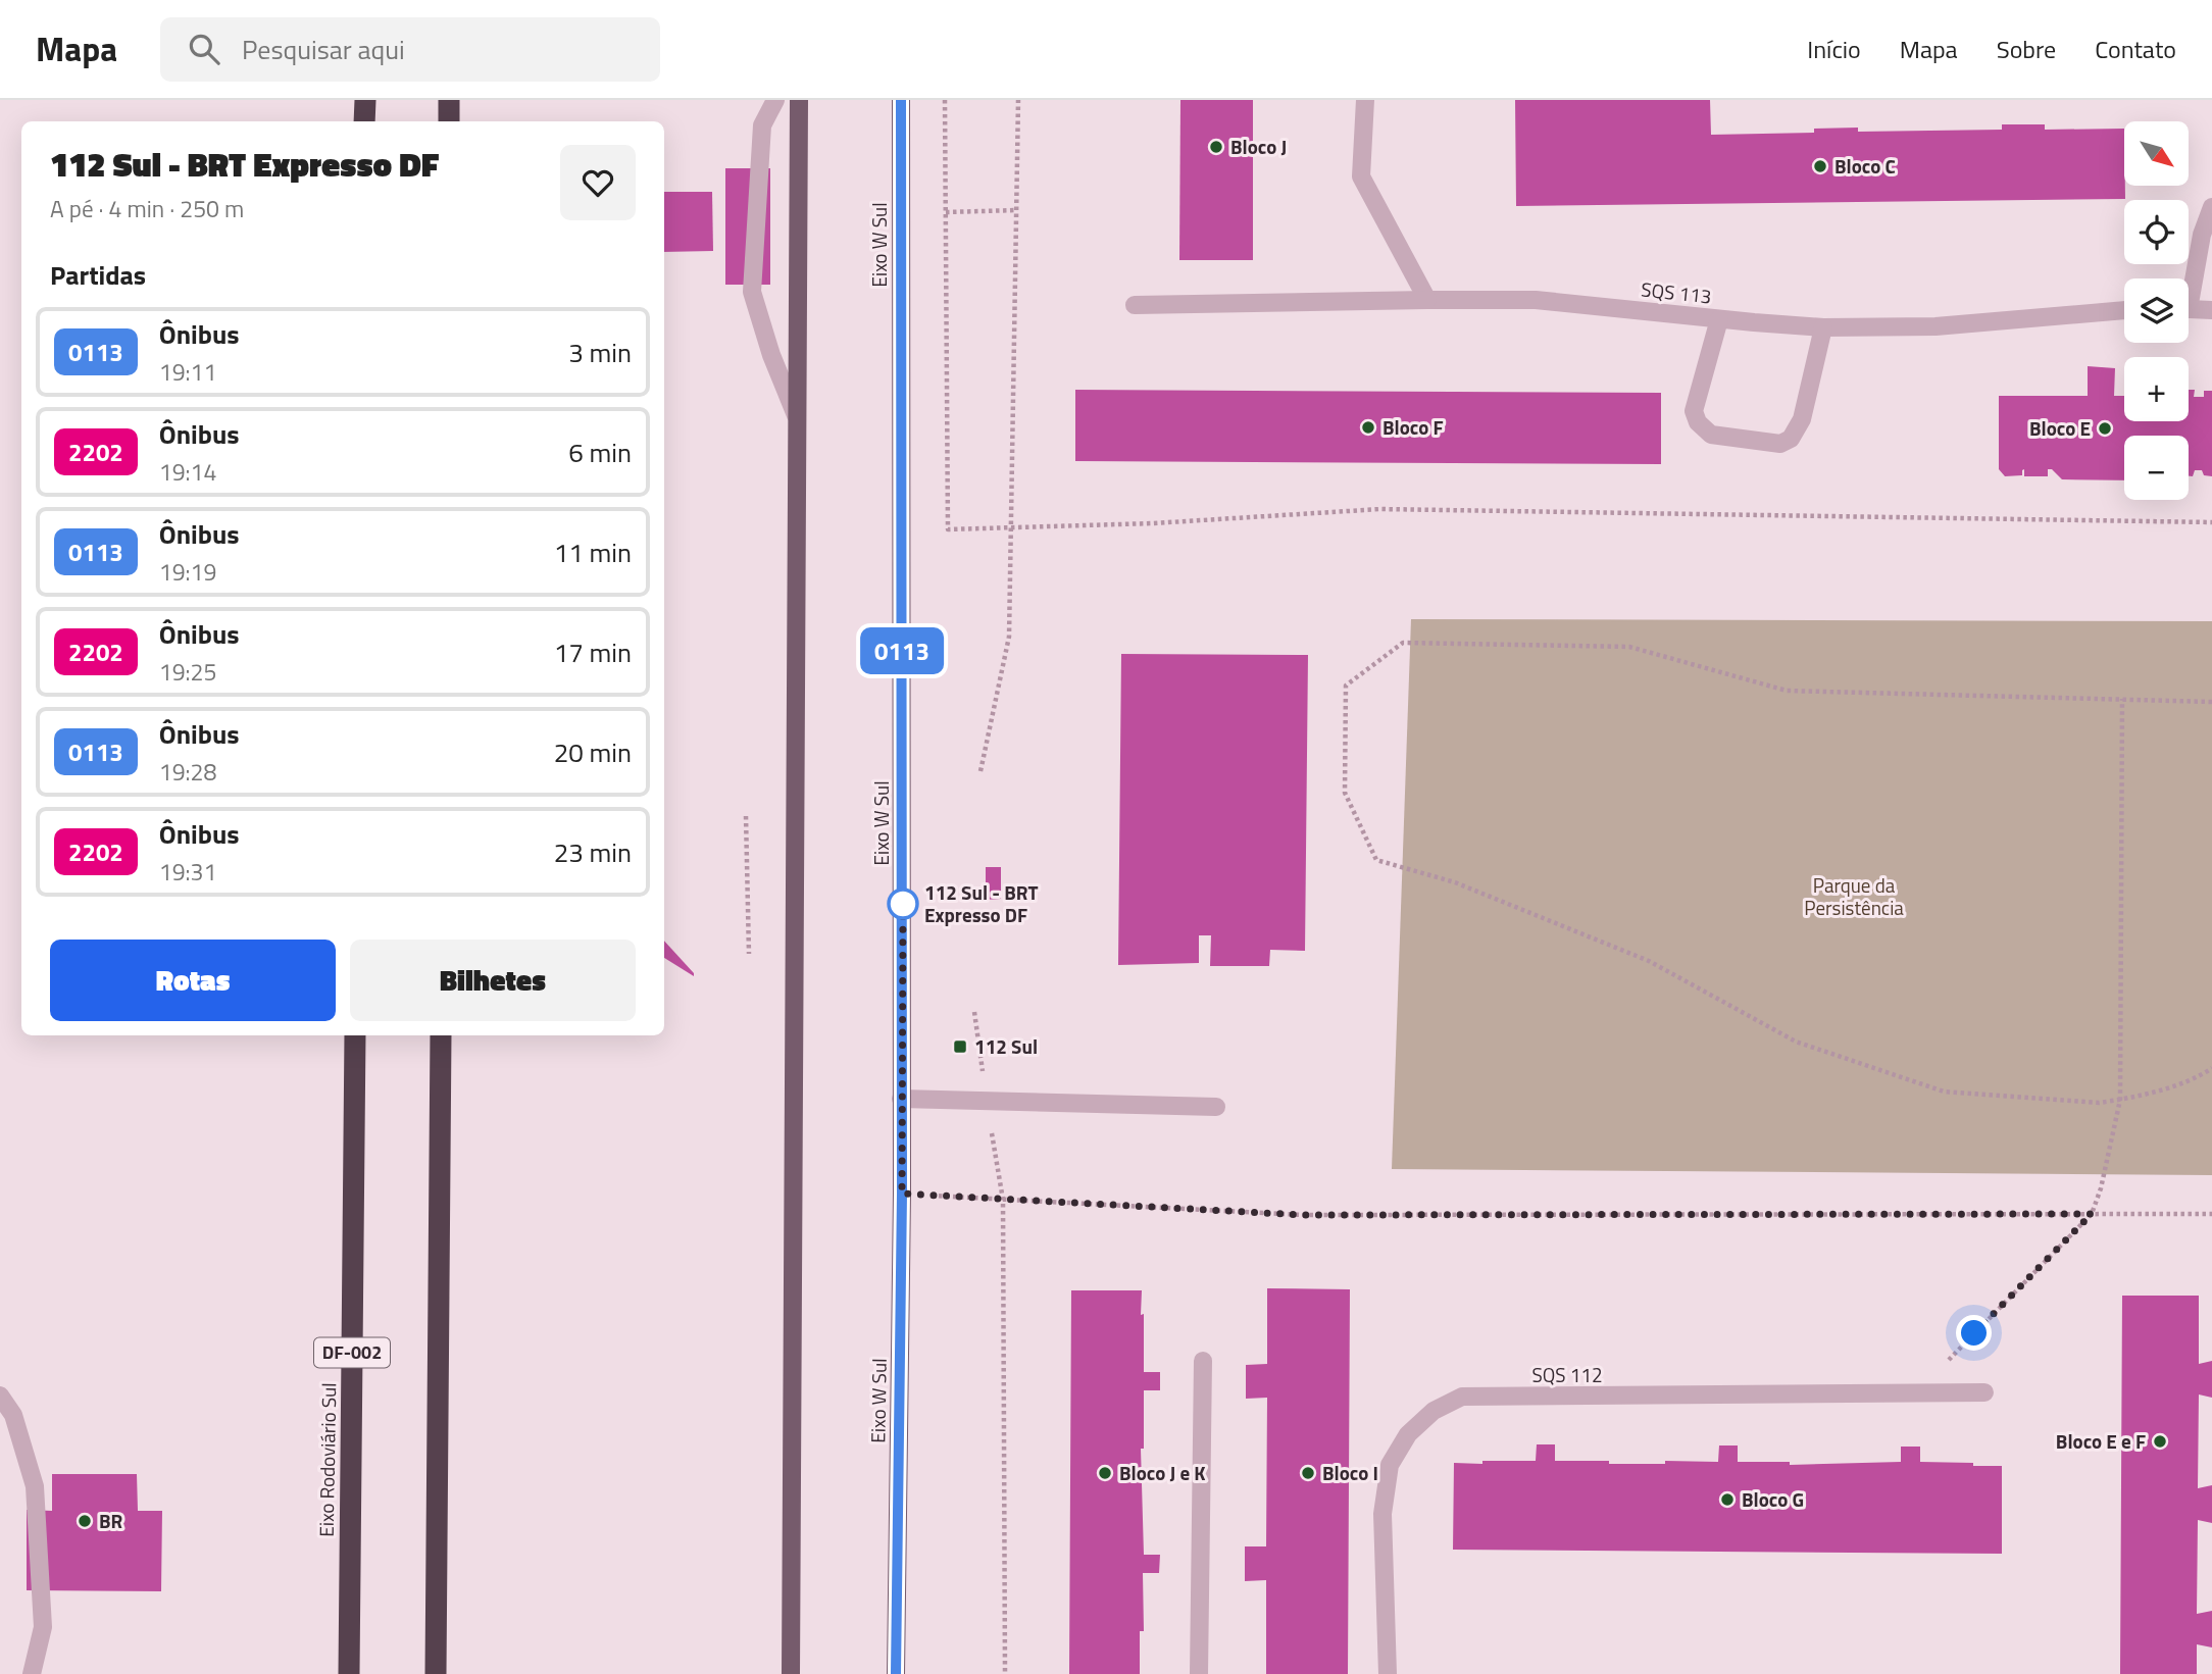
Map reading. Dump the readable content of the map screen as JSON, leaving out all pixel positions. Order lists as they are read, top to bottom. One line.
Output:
{"streets":{"highway":["DF-002","Eixo Rodoviário Sul"],"main road":["Eixo W Sul"],"street":["SQS 113","SQS 112"]},"parks":["Parque da Persistência"],"places":{"other":["Bloco J","Bloco C","Bloco F","Bloco E","112 Sul - BRT Expresso DF","Bloco E e F","Bloco J e K","Bloco I","Bloco G","BR"],"transit":["112 Sul"]},"lines":["bus line 0113"],"north":"bottom right","page":{"header":"Mapa","search":"Pesquisar aqui","nav":["Início","Mapa","Sobre","Contato"],"on_map":"0113","map_buttons":["+","−"],"heading":[["112 Sul - BRT Expresso DF","A pé · 4 min · 250 m"],"Partidas"],"list":[{"mark":"0113","name":"Ônibus","note":"19:11","value":"3 min"},{"mark":"2202","name":"Ônibus","note":"19:14","value":"6 min"},{"mark":"0113","name":"Ônibus","note":"19:19","value":"11 min"},{"mark":"2202","name":"Ônibus","note":"19:25","value":"17 min"},{"mark":"0113","name":"Ônibus","note":"19:28","value":"20 min"},{"mark":"2202","name":"Ônibus","note":"19:31","value":"23 min"}],"buttons":["Rotas","Bilhetes"]}}
